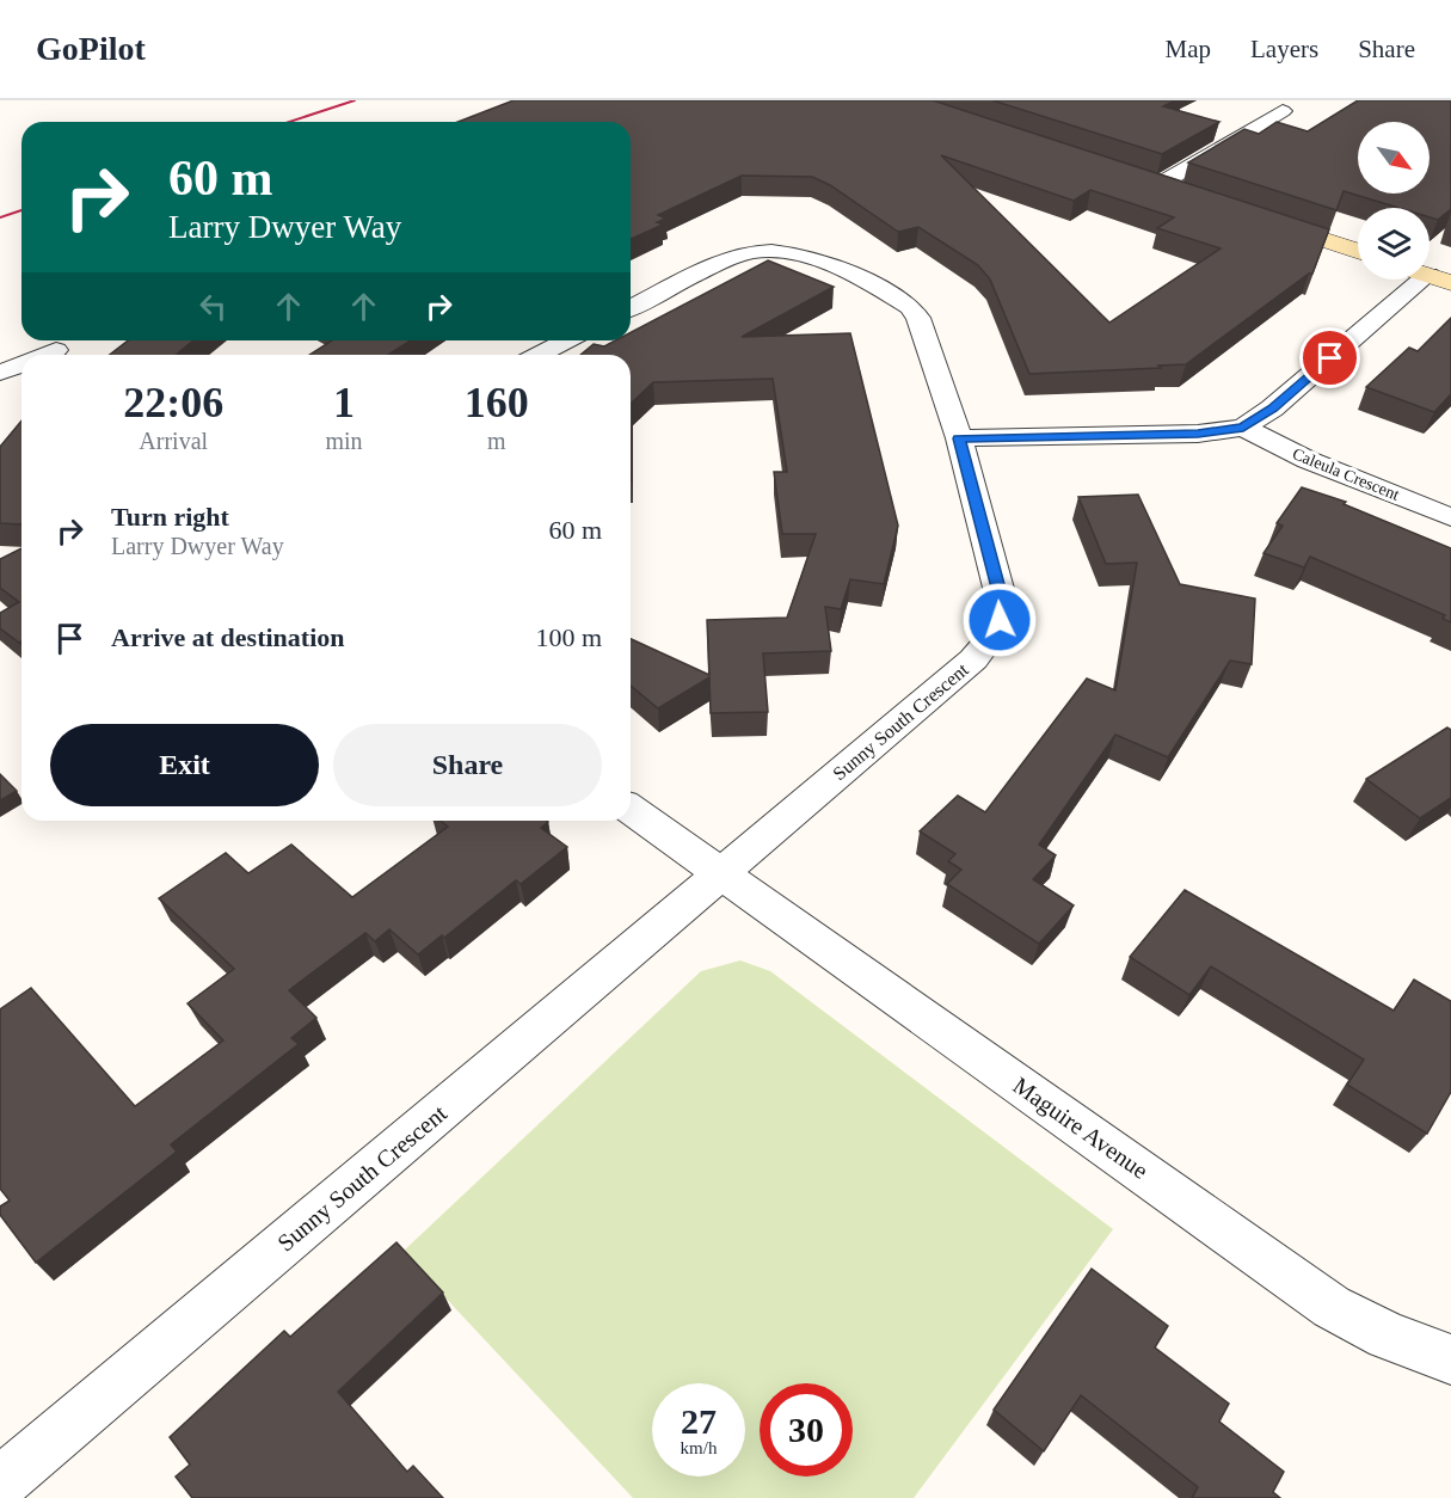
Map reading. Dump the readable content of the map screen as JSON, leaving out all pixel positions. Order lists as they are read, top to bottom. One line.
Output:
{"streets":{"street":["Caleula Crescent","Sunny South Crescent","Maguire Avenue"]},"crossings":[["Sunny South Crescent","Maguire Avenue"]],"north":"bottom right","page":{"header":"GoPilot","nav":["Map","Layers","Share"],"turn":["60 m","Larry Dwyer Way"],"eta":["22:06","Arrival","1","min","160","m"],"list":[{"name":"Turn right","note":"Larry Dwyer Way","value":"60 m"},{"name":"Arrive at destination","value":"100 m"}],"buttons":["Exit","Share"],"speed":"27 km/h","limit":"30"}}
